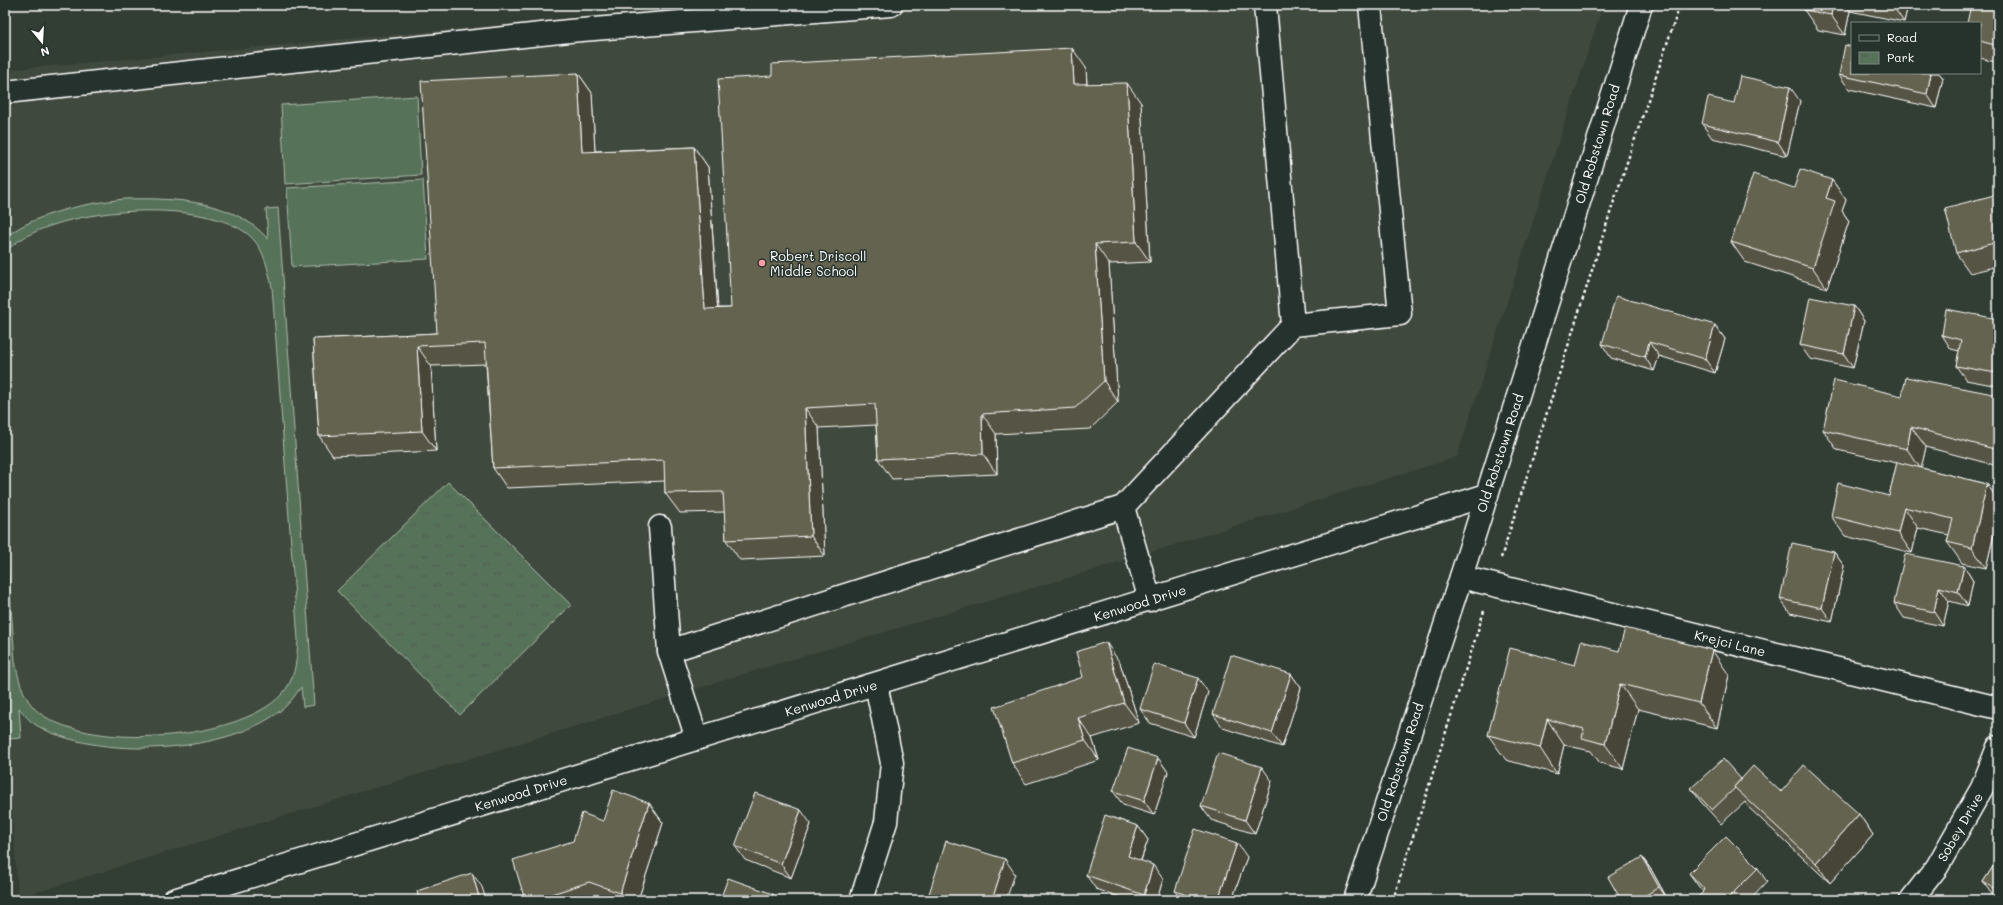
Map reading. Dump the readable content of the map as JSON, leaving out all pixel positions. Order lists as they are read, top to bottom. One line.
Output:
{"streets":{"street":["Old Robstown Road","Kenwood Drive","Krejci Lane","Sobey Drive"]},"crossings":[["Old Robstown Road","Kenwood Drive"],["Old Robstown Road","Krejci Lane"]],"places":["Robert Driscoll Middle School"],"legend":["Road","Park"],"north":"bottom"}
